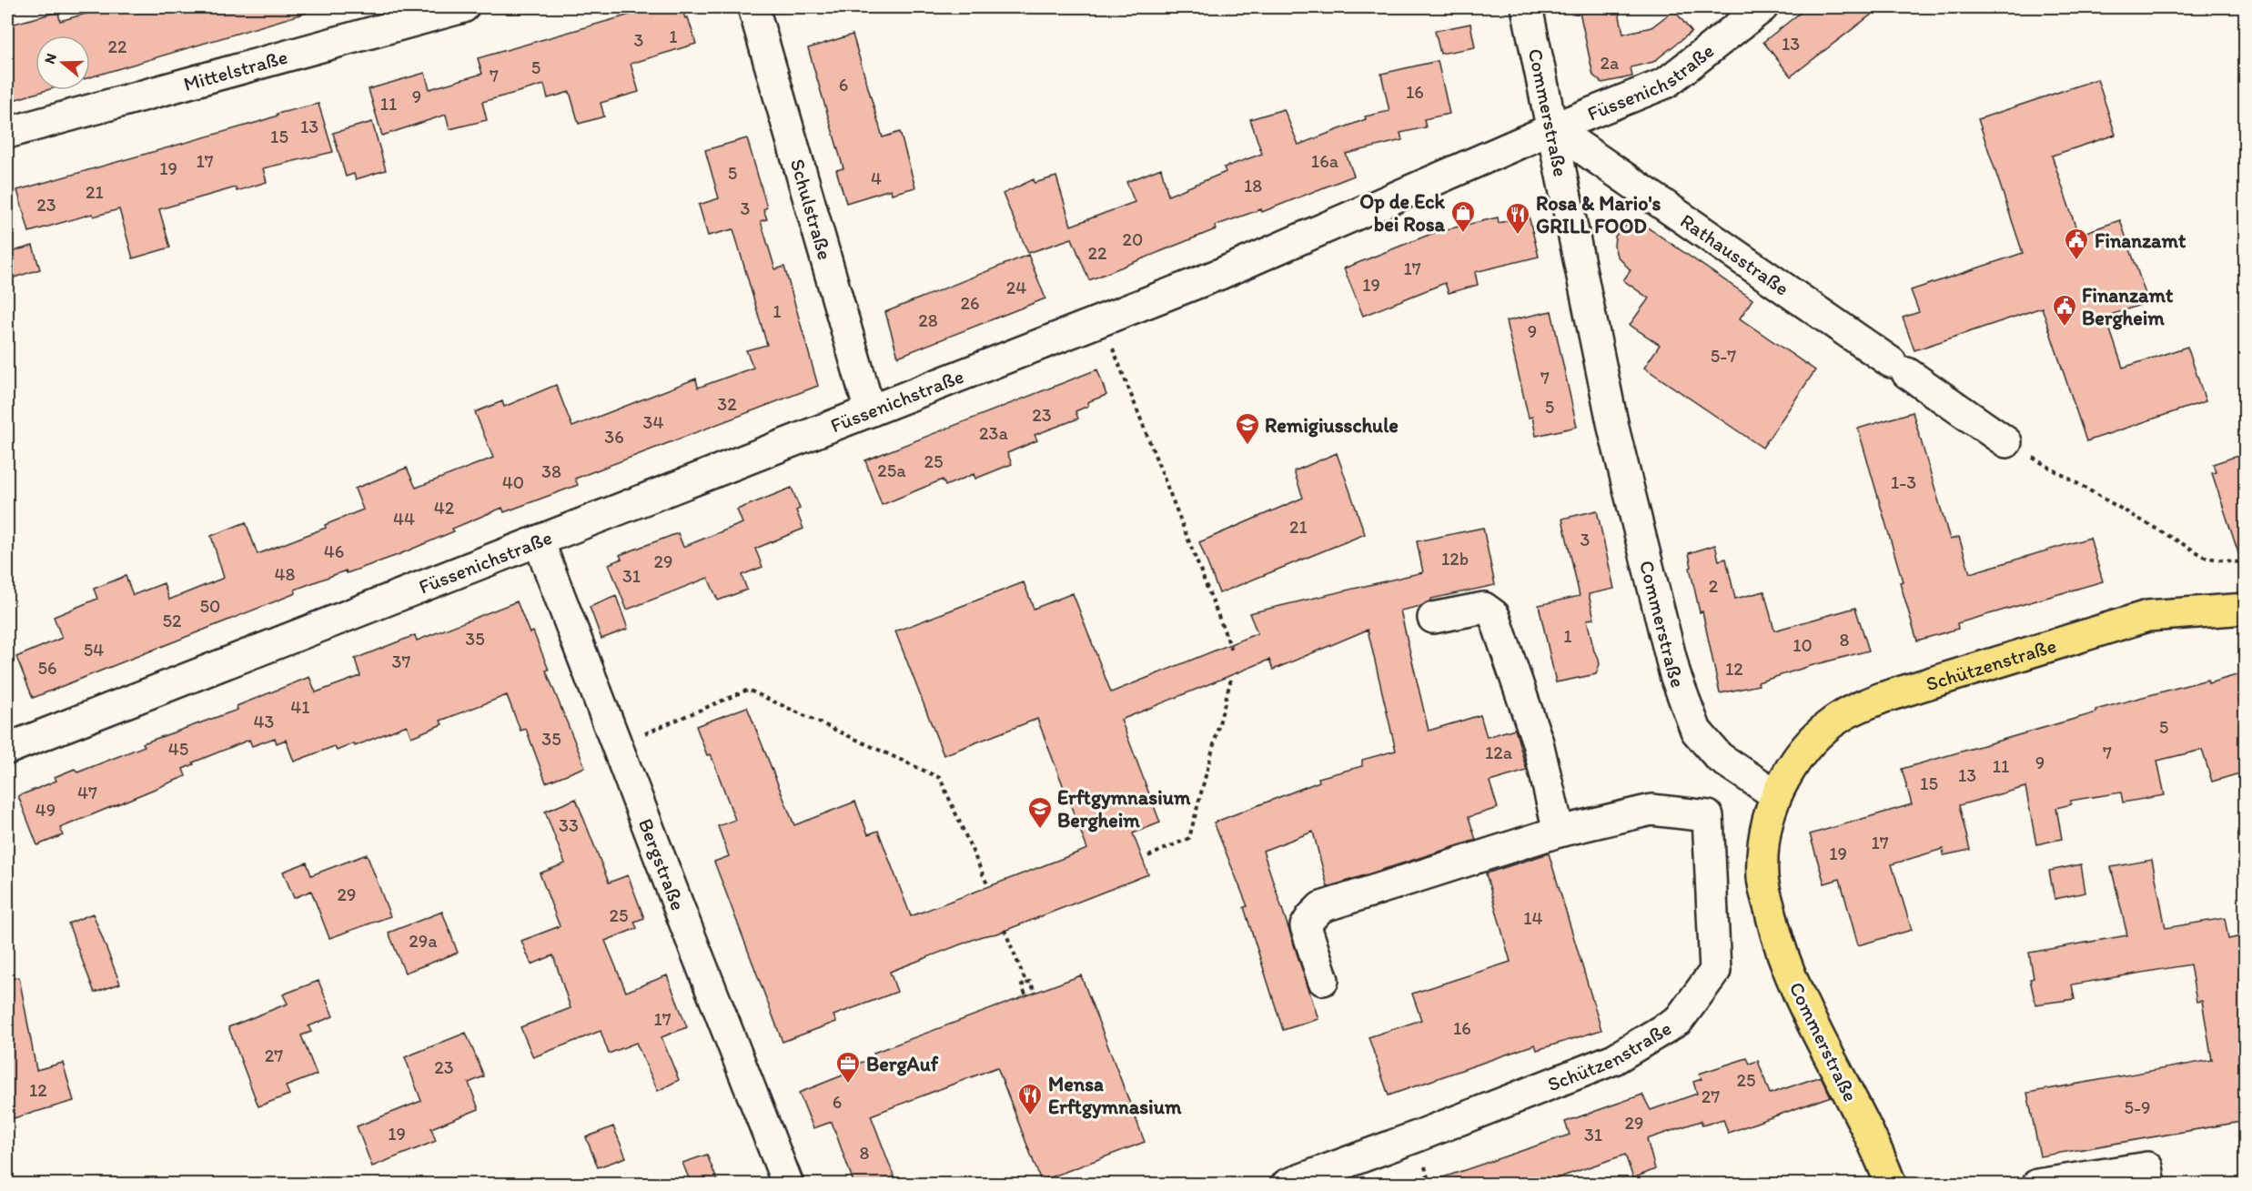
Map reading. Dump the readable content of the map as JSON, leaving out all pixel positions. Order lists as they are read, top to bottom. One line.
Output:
{"streets":{"main road":["Commerstraße","Schützenstraße"],"street":["Mittelstraße","Füssenichstraße","Schulstraße","Rathausstraße","Bergstraße"]},"crossings":[["Füssenichstraße","Commerstraße"],["Füssenichstraße","Schulstraße"],["Füssenichstraße","Rathausstraße"],["Füssenichstraße","Bergstraße"],["Commerstraße","Rathausstraße"],["Commerstraße","Schützenstraße"]],"places":{"shop":["Op de Eck bei Rosa"],"restaurant":["Rosa & Mario's GRILL FOOD","Mensa Erftgymnasium"],"public building":["Finanzamt","Finanzamt Bergheim"],"school or university":["Remigiusschule","Erftgymnasium Bergheim"],"office":["BergAuf"]},"house_numbers":["1","3","13","22","2a","5","7","6","16","9","11","13","15","17","16a","19","5","4","18","21","23","3","20","22","17","19","24","26","1","28","9","5-7","7","32","5","23","34","23a","36","25","25a","38","40","1-3","42","44","21","3","46","12b","29","48","31","2","50","52","1","35","8","10","54","37","56","12","41","43","5","35","45","12a","7","9","11","13","15","47","49","33","17","19","29","25","14","29a","17","16","27","23","25","12","27","6","5-9","29","19","31","8"],"north":"left"}
